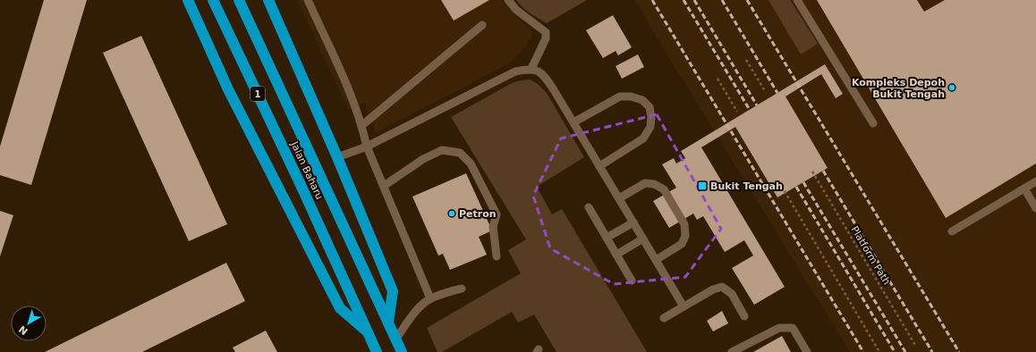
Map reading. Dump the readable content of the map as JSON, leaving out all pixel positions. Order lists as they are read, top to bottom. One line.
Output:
{"streets":{"highway":["1","Jalan Baharu"],"path":["Platform Path"]},"places":{"other":["Kompleks Depoh Bukit Tengah","Petron"],"transit":["Bukit Tengah"]},"north":"bottom left"}
